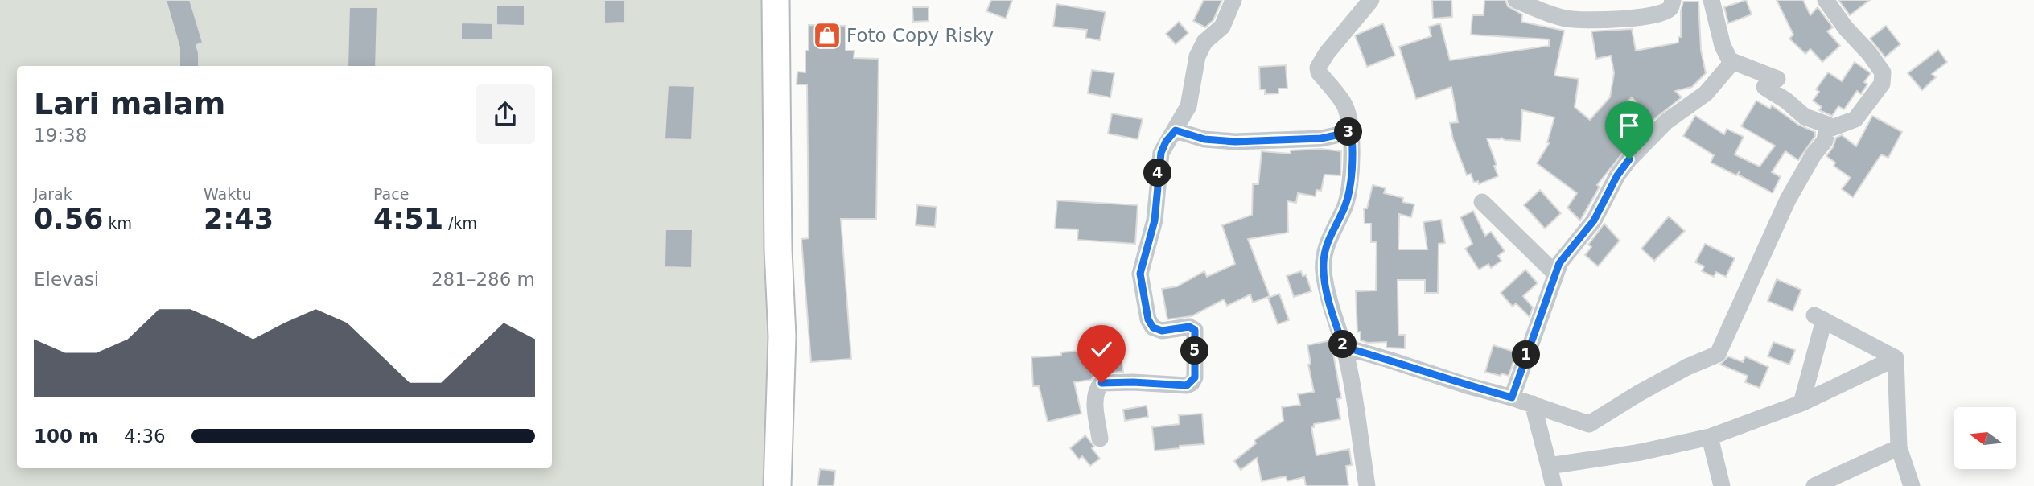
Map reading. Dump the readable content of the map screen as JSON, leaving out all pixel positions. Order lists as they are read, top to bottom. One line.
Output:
{"places":{"shop":["Foto Copy Risky"]},"north":"left","page":{"heading":["Lari malam","19:38"],"pins":["3","4","2","5","1"],"stats":[["Jarak","0.56 km"],["Waktu","2:43"],["Pace","4:51 /km"]],"chart":["Elevasi","281–286 m"],"list":[{"name":"100 m","note":"4:36"}]}}
